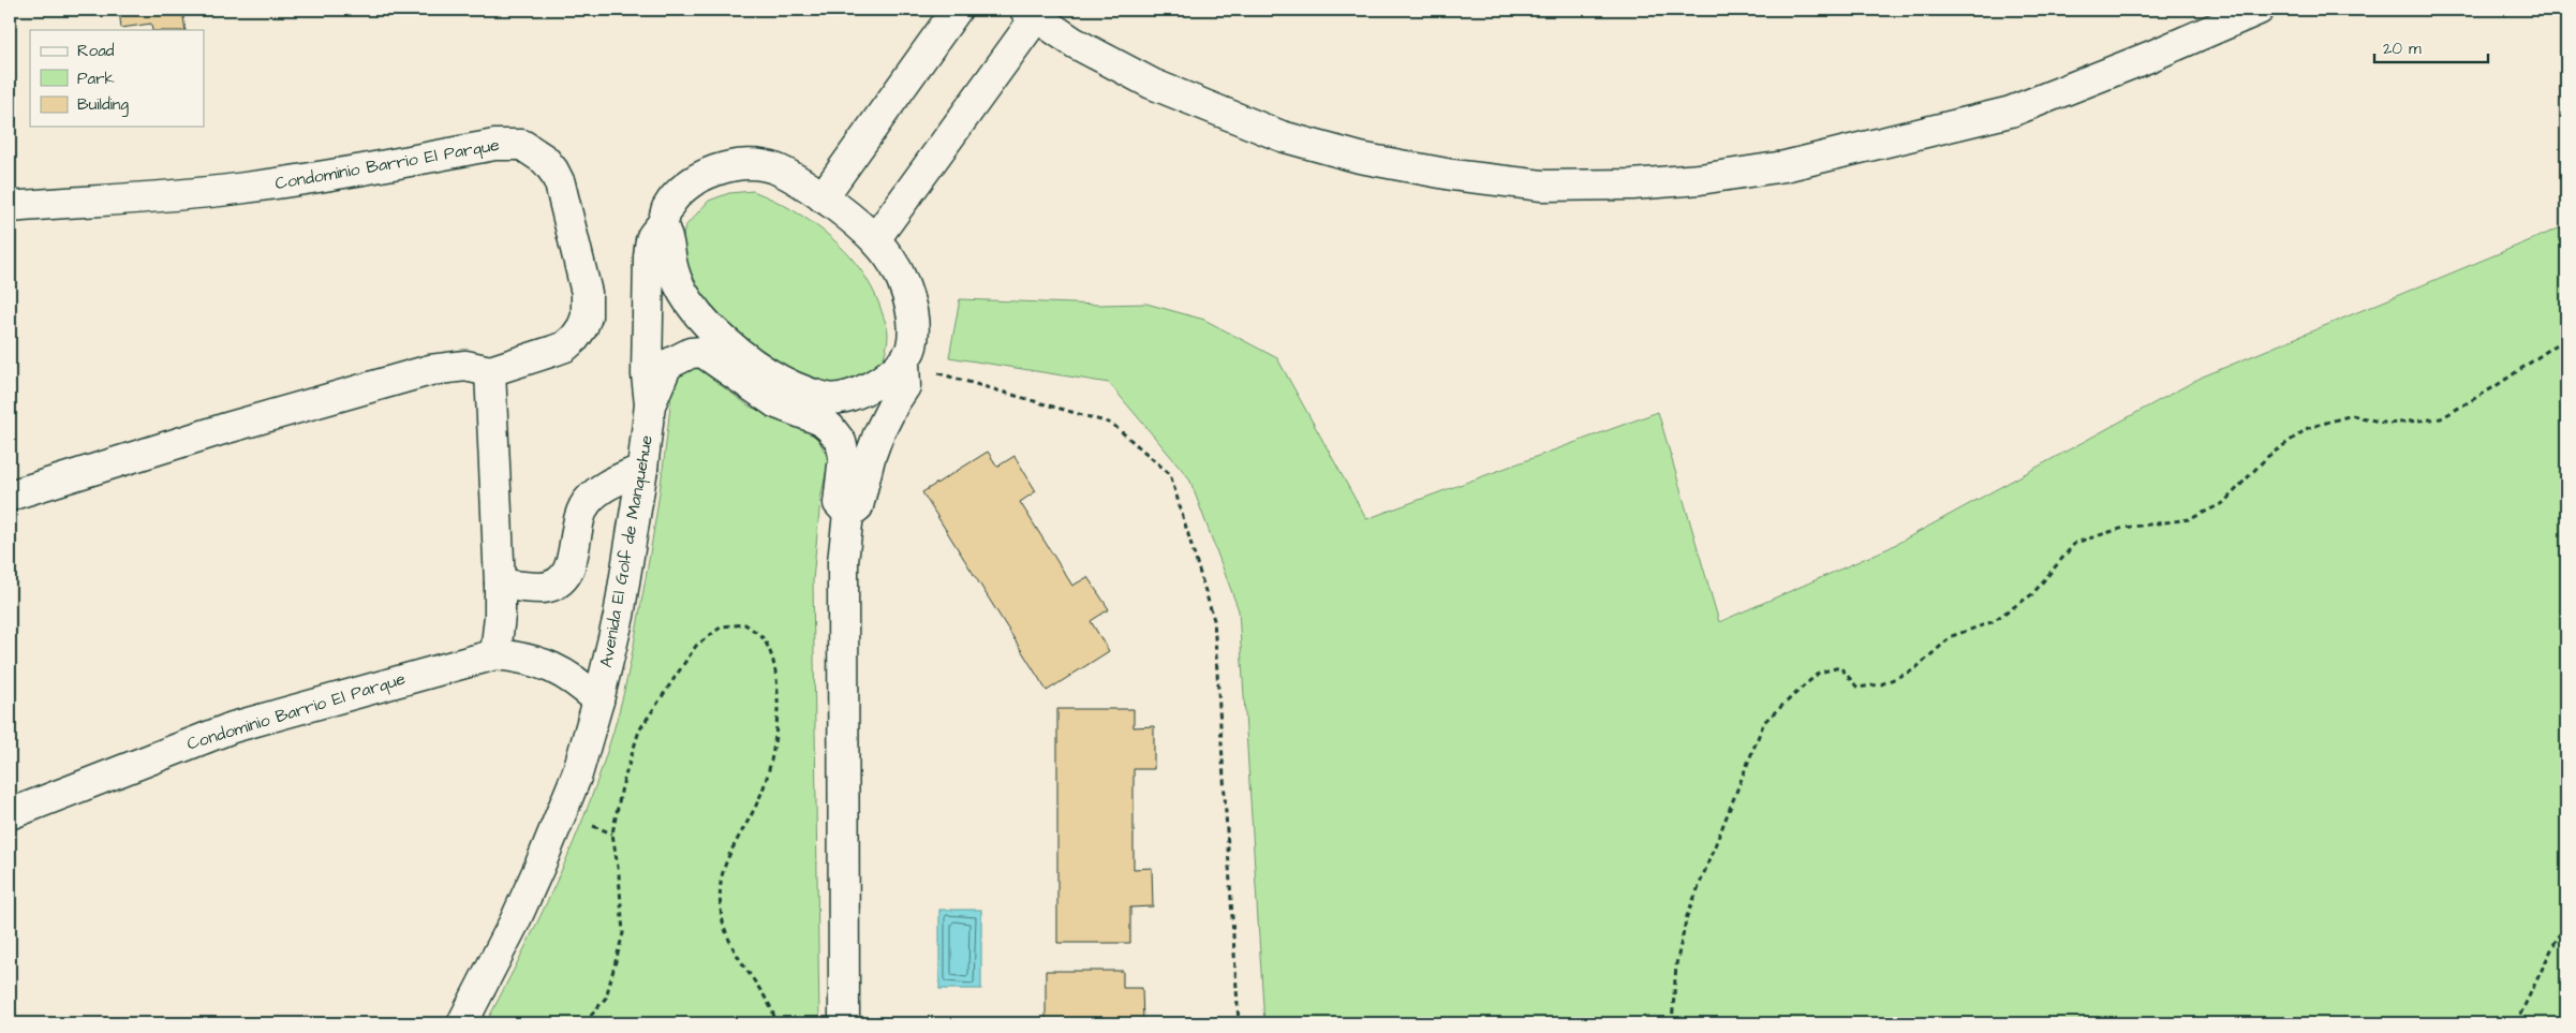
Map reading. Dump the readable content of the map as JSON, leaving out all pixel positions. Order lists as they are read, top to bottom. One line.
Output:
{"streets":{"street":["Condominio Barrio El Parque","Avenida El Golf de Manquehue"]},"crossings":[["Condominio Barrio El Parque","Avenida El Golf de Manquehue"]],"legend":["Road","Park","Building"],"scale_bar":"20 m"}
